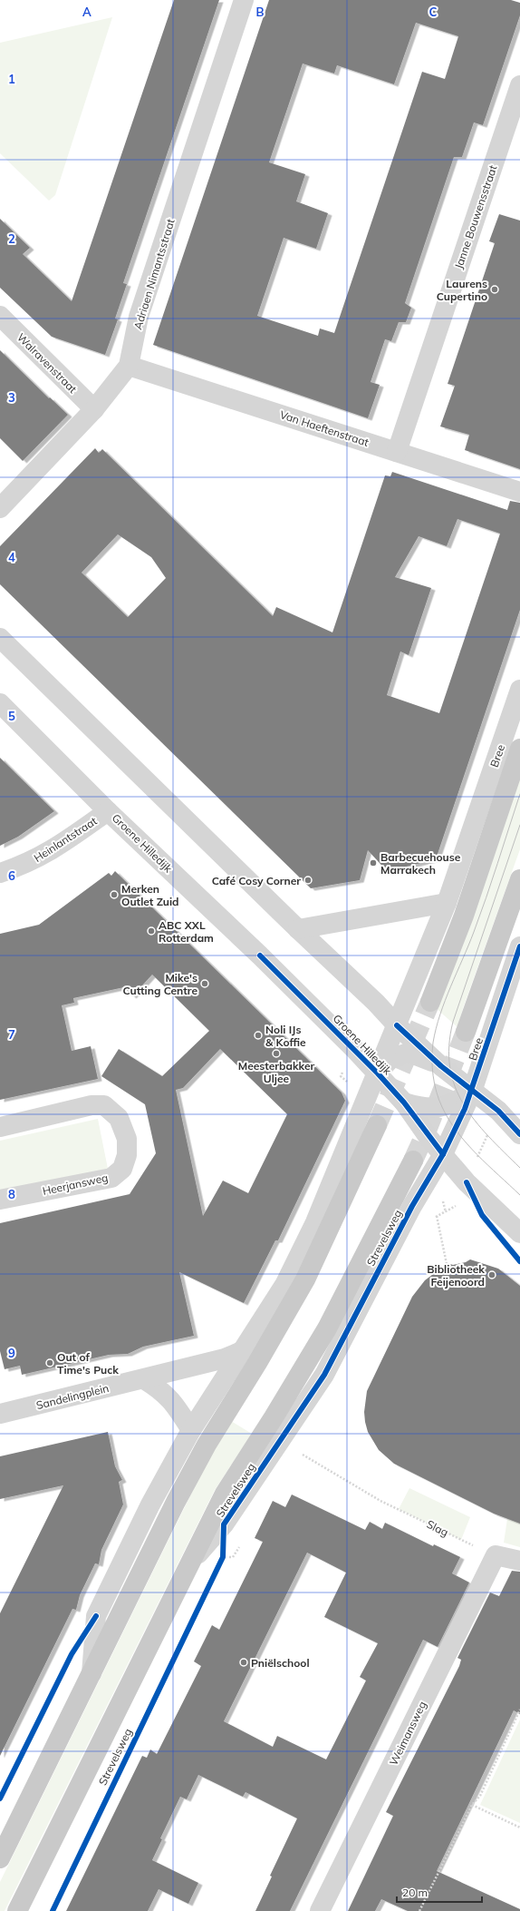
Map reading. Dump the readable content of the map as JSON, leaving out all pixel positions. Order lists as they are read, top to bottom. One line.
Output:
{"streets":{"main road":["Bree","Strevelsweg"],"street":["Janne Bouwensstraat","Adriaen Nimantsstraat","Walravenstraat","Van Haeftenstraat","Heinlantstraat","Groene Hilledijk","Heerjansweg","Sandelingplein","Weimansweg"],"path":["Slag"]},"crossings":[["Janne Bouwensstraat","Van Haeftenstraat"],["Adriaen Nimantsstraat","Walravenstraat"],["Adriaen Nimantsstraat","Van Haeftenstraat"],["Bree","Groene Hilledijk"],["Bree","Strevelsweg"],["Heinlantstraat","Groene Hilledijk"],["Groene Hilledijk","Strevelsweg"],["Slag","Weimansweg"]],"places":["Laurens Cupertino","Barbecuehouse Marrakech","Café Cosy Corner","Merken Outlet Zuid","ABC XXL Rotterdam","Mike's Cutting Centre","Noli IJs & Koffie","Meesterbakker Uljee","Bibliotheek Feijenoord","Out of Time's Puck","Pniëlschool"],"scale_bar":"20 m","grid":{"columns":["A","B","C"],"rows":["1","2","3","4","5","6","7","8","9"]}}
